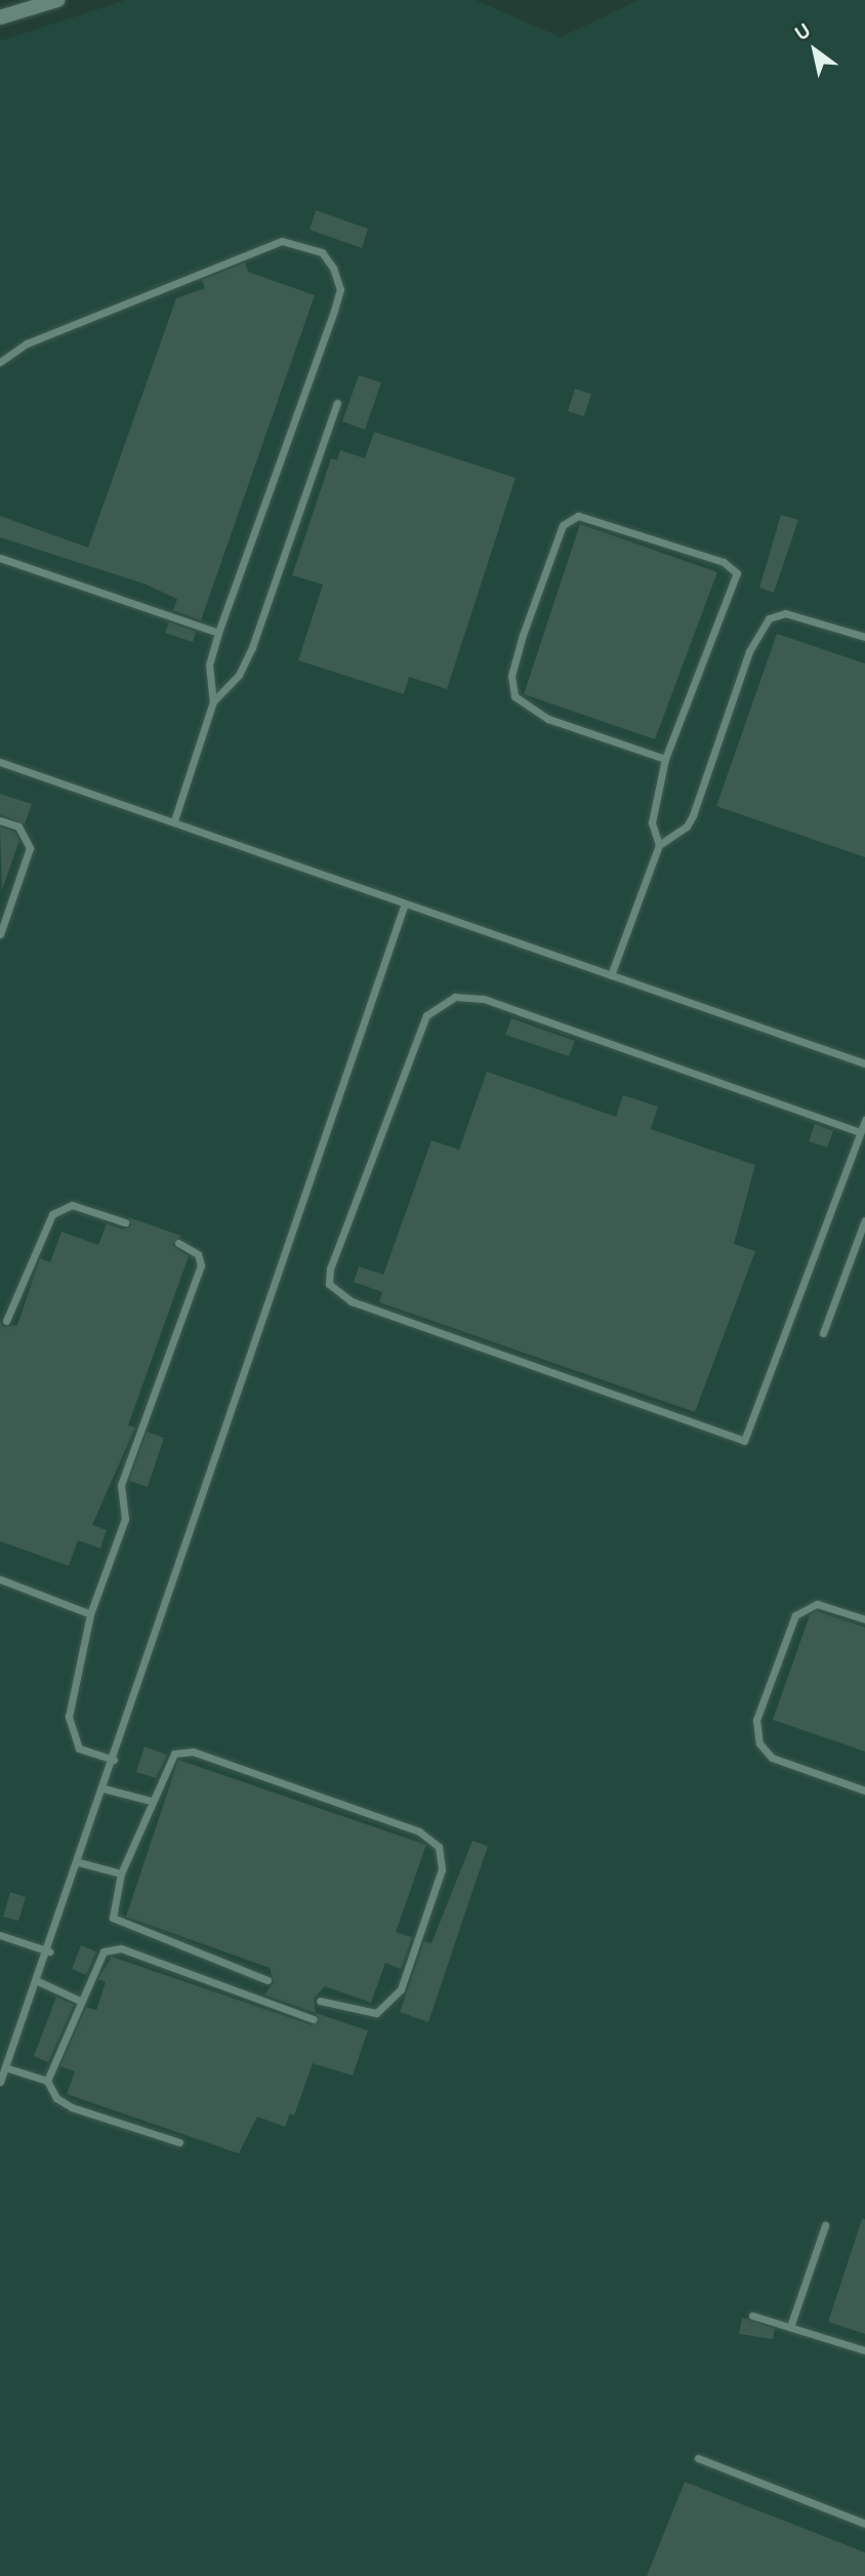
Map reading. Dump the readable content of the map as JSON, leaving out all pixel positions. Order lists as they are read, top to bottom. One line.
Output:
{"north":"top left"}
